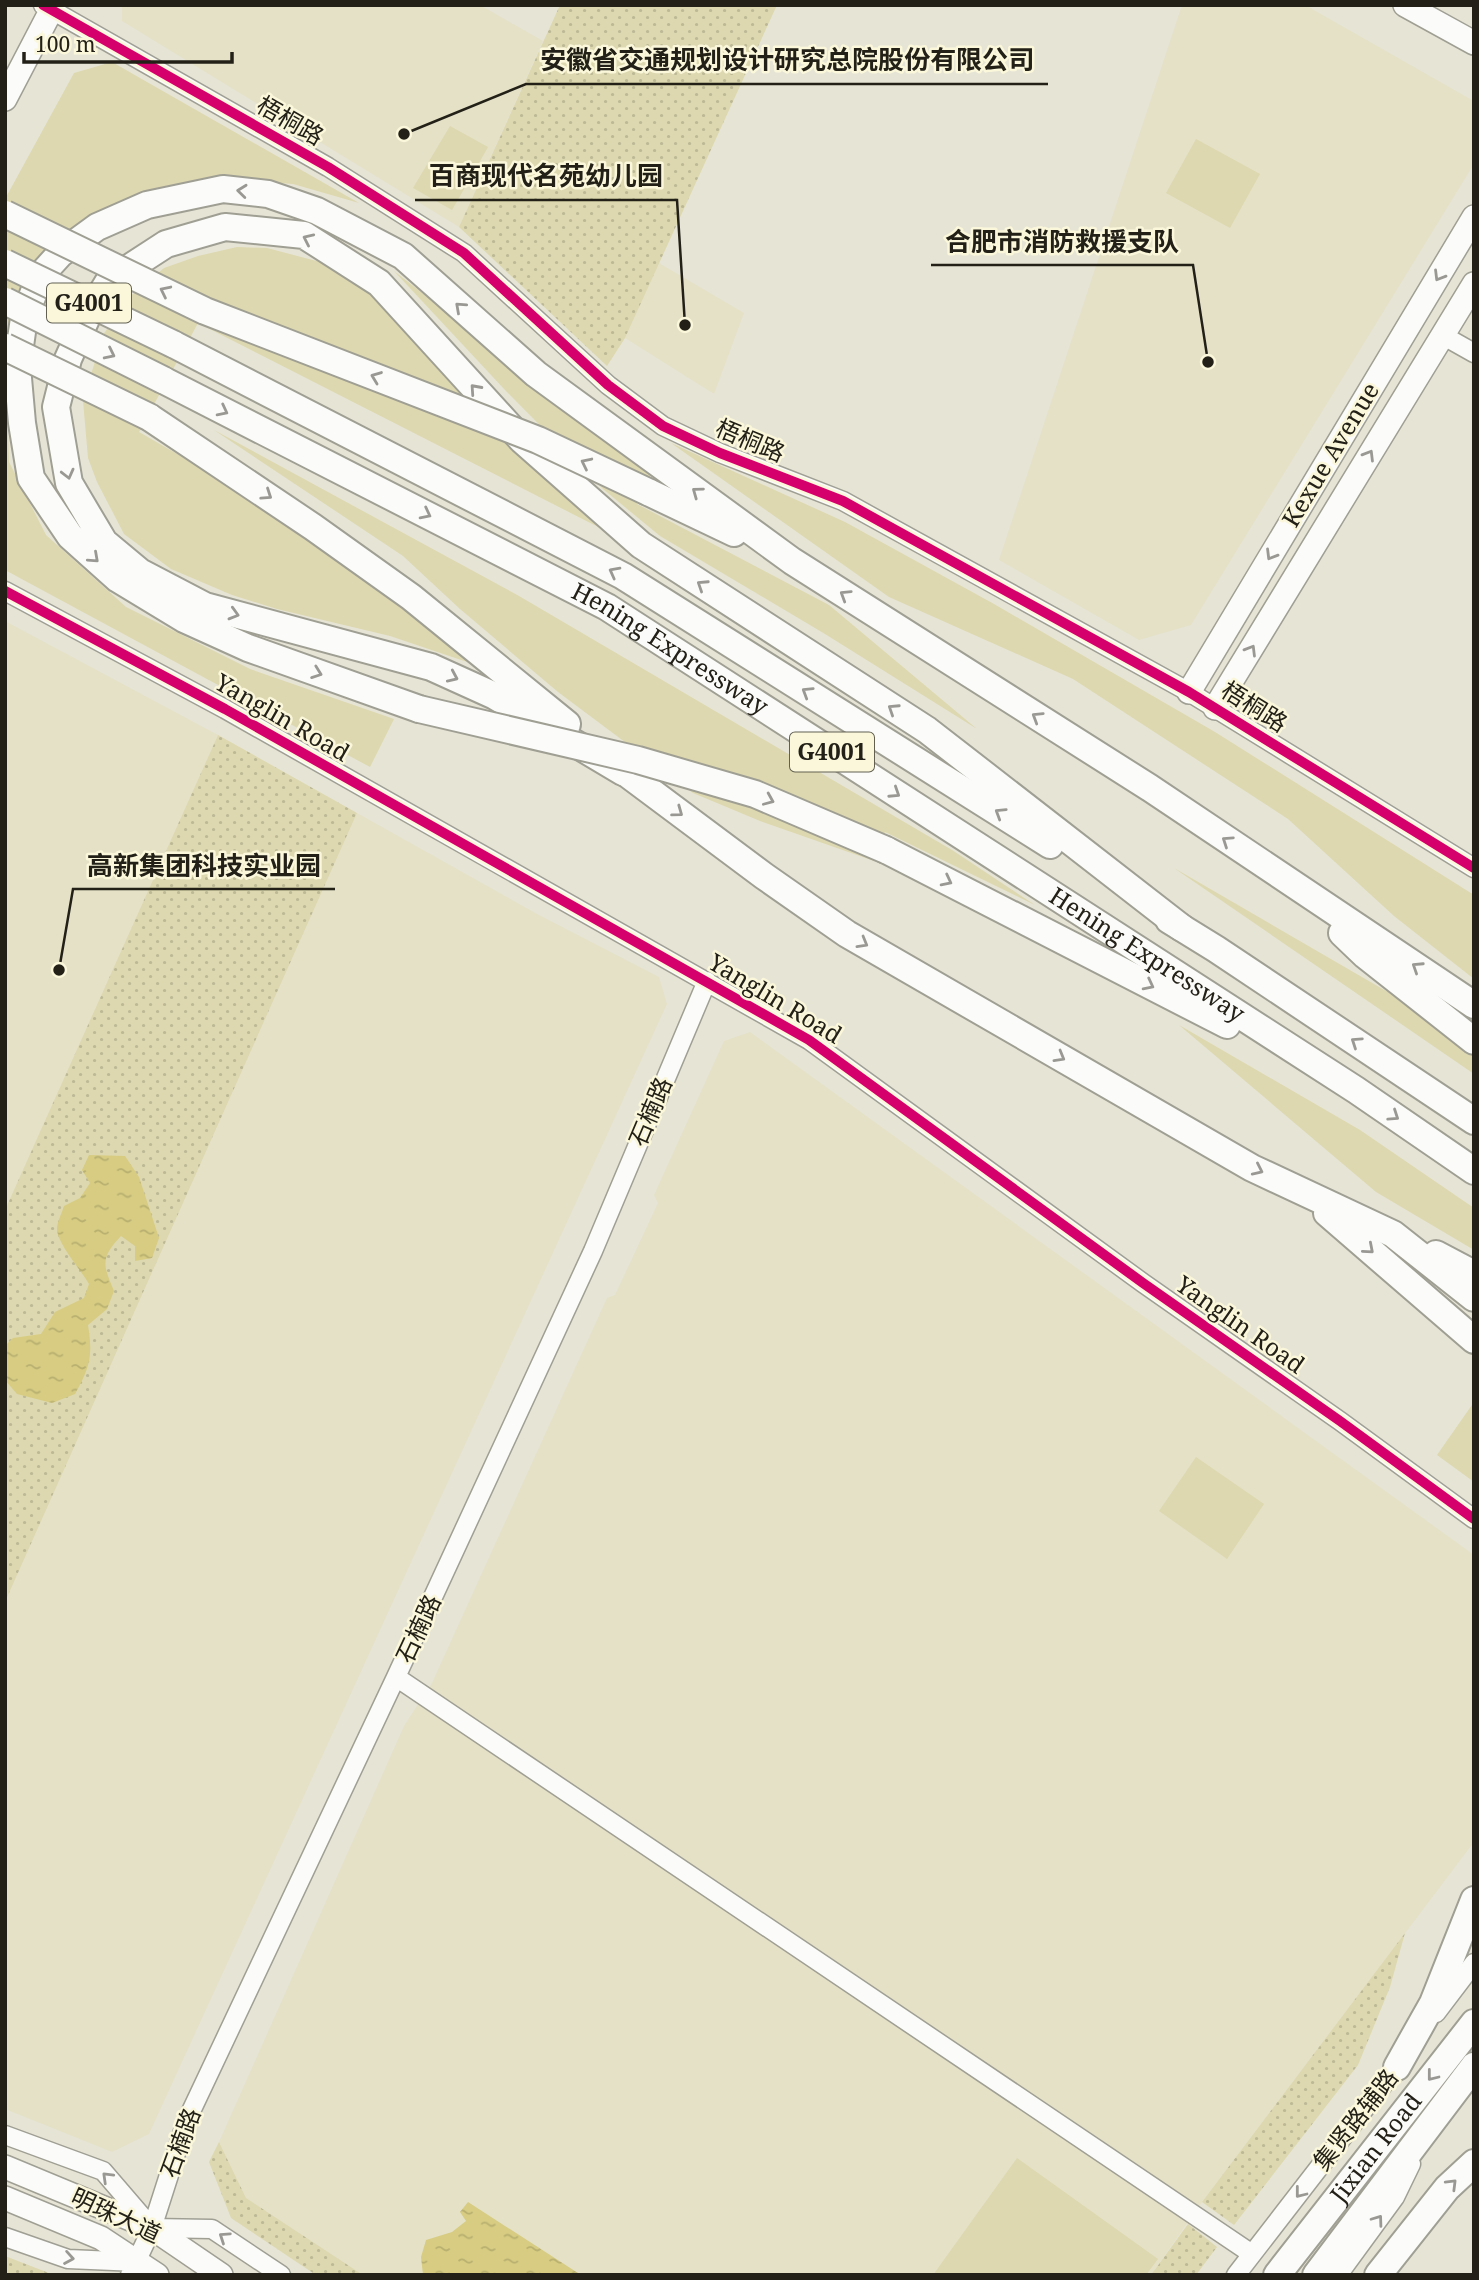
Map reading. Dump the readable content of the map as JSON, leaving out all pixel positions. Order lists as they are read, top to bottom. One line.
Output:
{"streets":{"highway":["G4001","Hening Expressway","Jixian Road"],"main road":["Kexue Avenue","明珠大道"],"street":["梧桐路","Yanglin Road","石楠路","集贤路辅路"]},"crossings":[["梧桐路","Kexue Avenue"],["Yanglin Road","石楠路"],["石楠路","明珠大道"]],"places":["安徽省交通规划设计研究总院股份有限公司","百商现代名苑幼儿园","合肥市消防救援支队","高新集团科技实业园"],"scale_bar":"100 m"}
